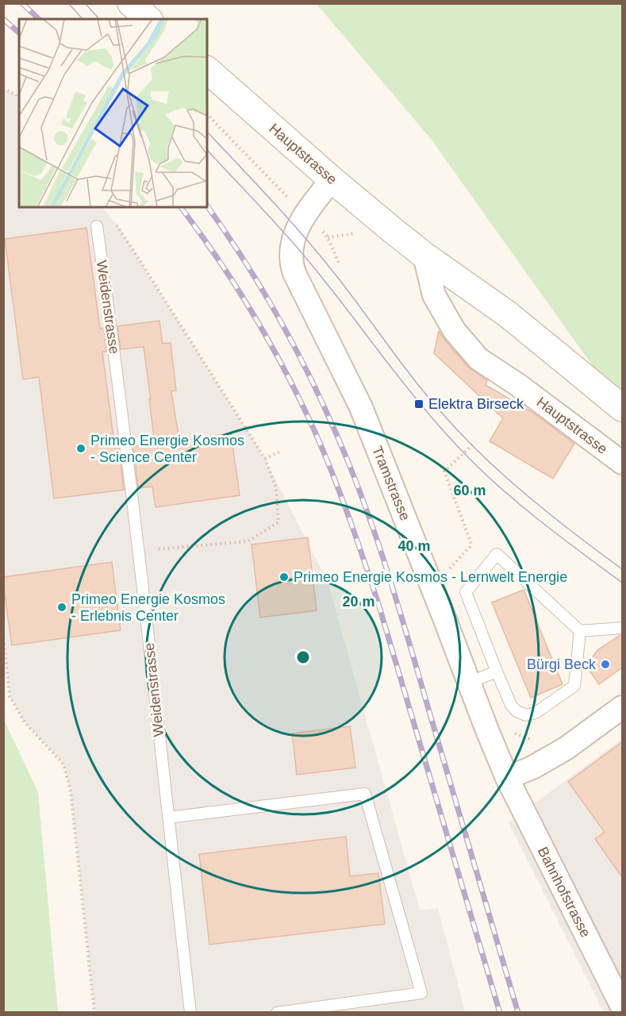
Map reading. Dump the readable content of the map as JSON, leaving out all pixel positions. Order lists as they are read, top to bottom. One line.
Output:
{"streets":{"main road":["Hauptstrasse"],"street":["Tramstrasse","Bahnhofstrasse"],"lane":["Weidenstrasse"]},"crossings":[["Hauptstrasse","Tramstrasse"],["Tramstrasse","Bahnhofstrasse"]],"places":{"transit":["Elektra Birseck"],"other":["Primeo Energie Kosmos - Science Center","Primeo Energie Kosmos - Lernwelt Energie","Primeo Energie Kosmos - Erlebnis Center","Bürgi Beck"]},"rings":["60 m","40 m","20 m"]}
